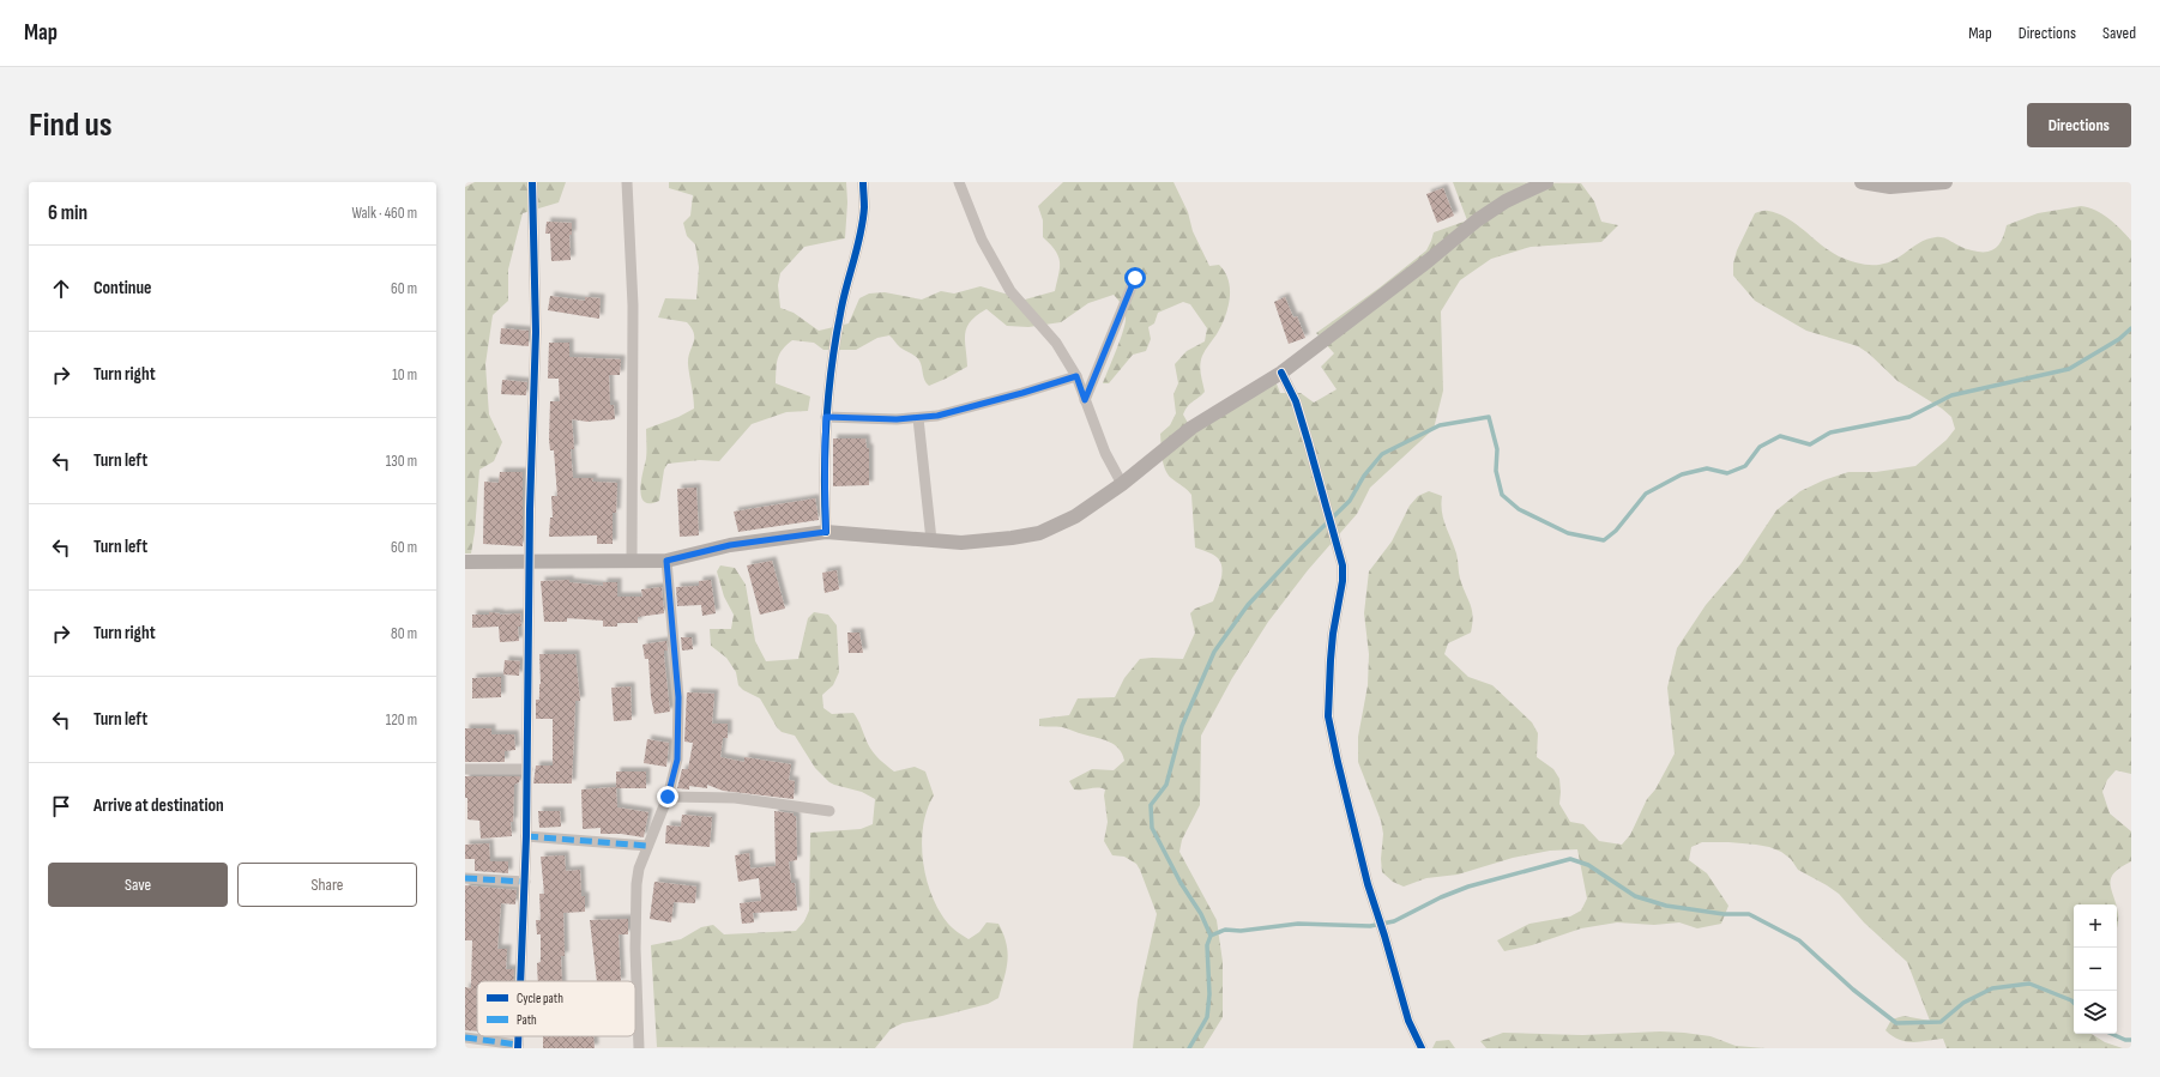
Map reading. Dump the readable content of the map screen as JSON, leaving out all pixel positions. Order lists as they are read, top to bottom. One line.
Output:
{"legend":["Cycle path","Path"],"page":{"header":"Map","nav":["Map","Directions","Saved"],"buttons":["Directions",["Save","Share"]],"title":"Find us","heading":["6 min","Walk · 460 m"],"list":[["Continue","60 m"],["Turn right","10 m"],["Turn left","130 m"],["Turn left","60 m"],["Turn right","80 m"],["Turn left","120 m"],"Arrive at destination"],"map_buttons":["+","−"]}}
